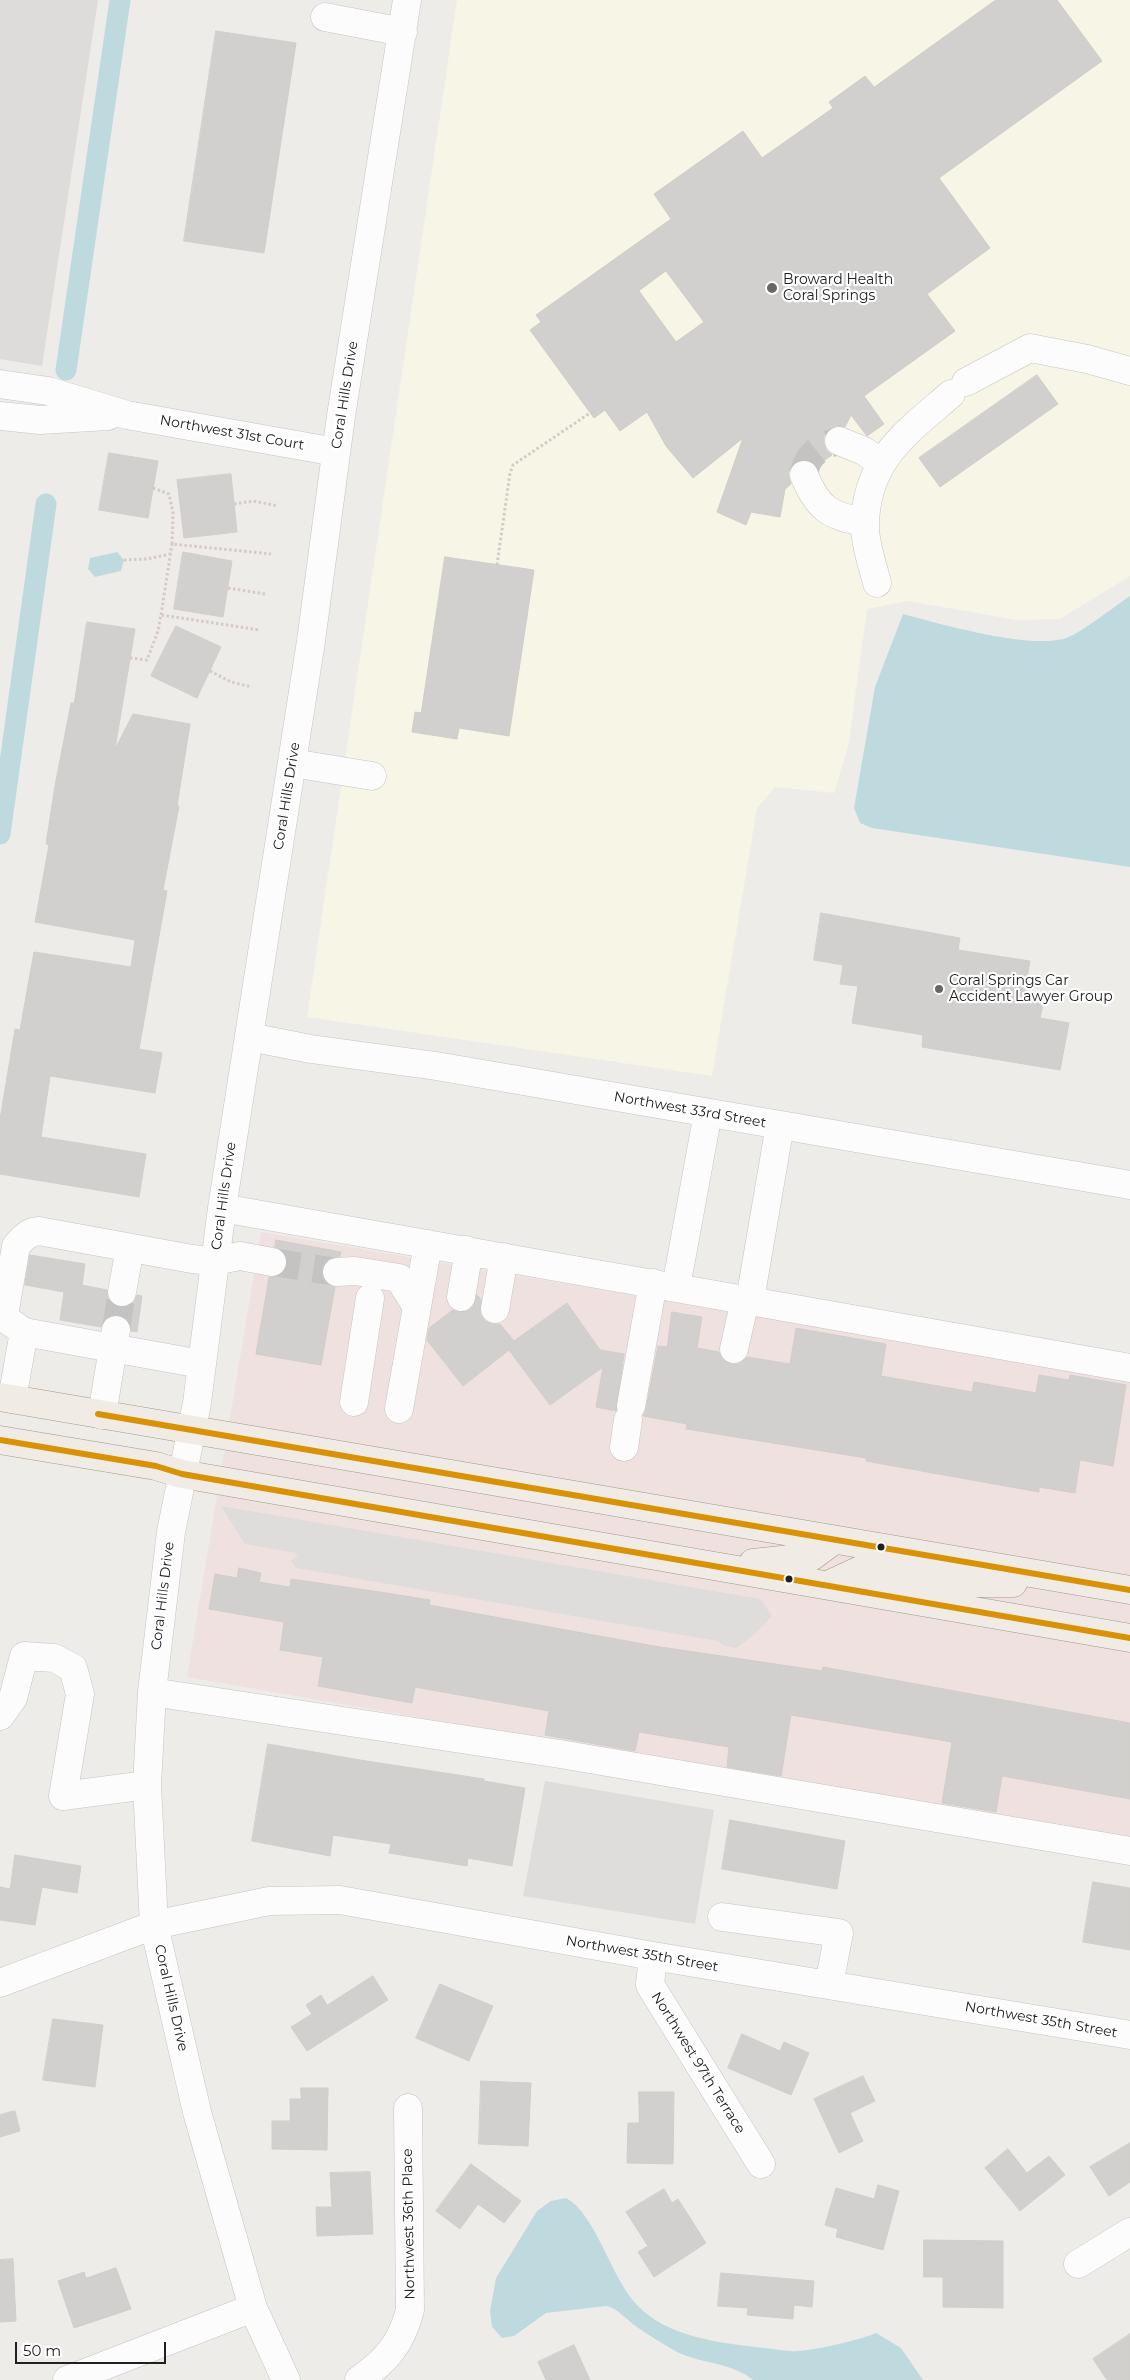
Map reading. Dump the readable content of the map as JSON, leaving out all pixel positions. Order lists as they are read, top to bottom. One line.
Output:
{"streets":{"street":["Coral Hills Drive","Northwest 31st Court","Northwest 33rd Street","Northwest 35th Street","Northwest 97th Terrace","Northwest 36th Place"]},"crossings":[["Coral Hills Drive","Northwest 31st Court"],["Coral Hills Drive","Northwest 33rd Street"],["Coral Hills Drive","Northwest 35th Street"],["Northwest 35th Street","Northwest 97th Terrace"]],"places":["Broward Health Coral Springs","Coral Springs Car Accident Lawyer Group"],"scale_bar":"50 m"}
